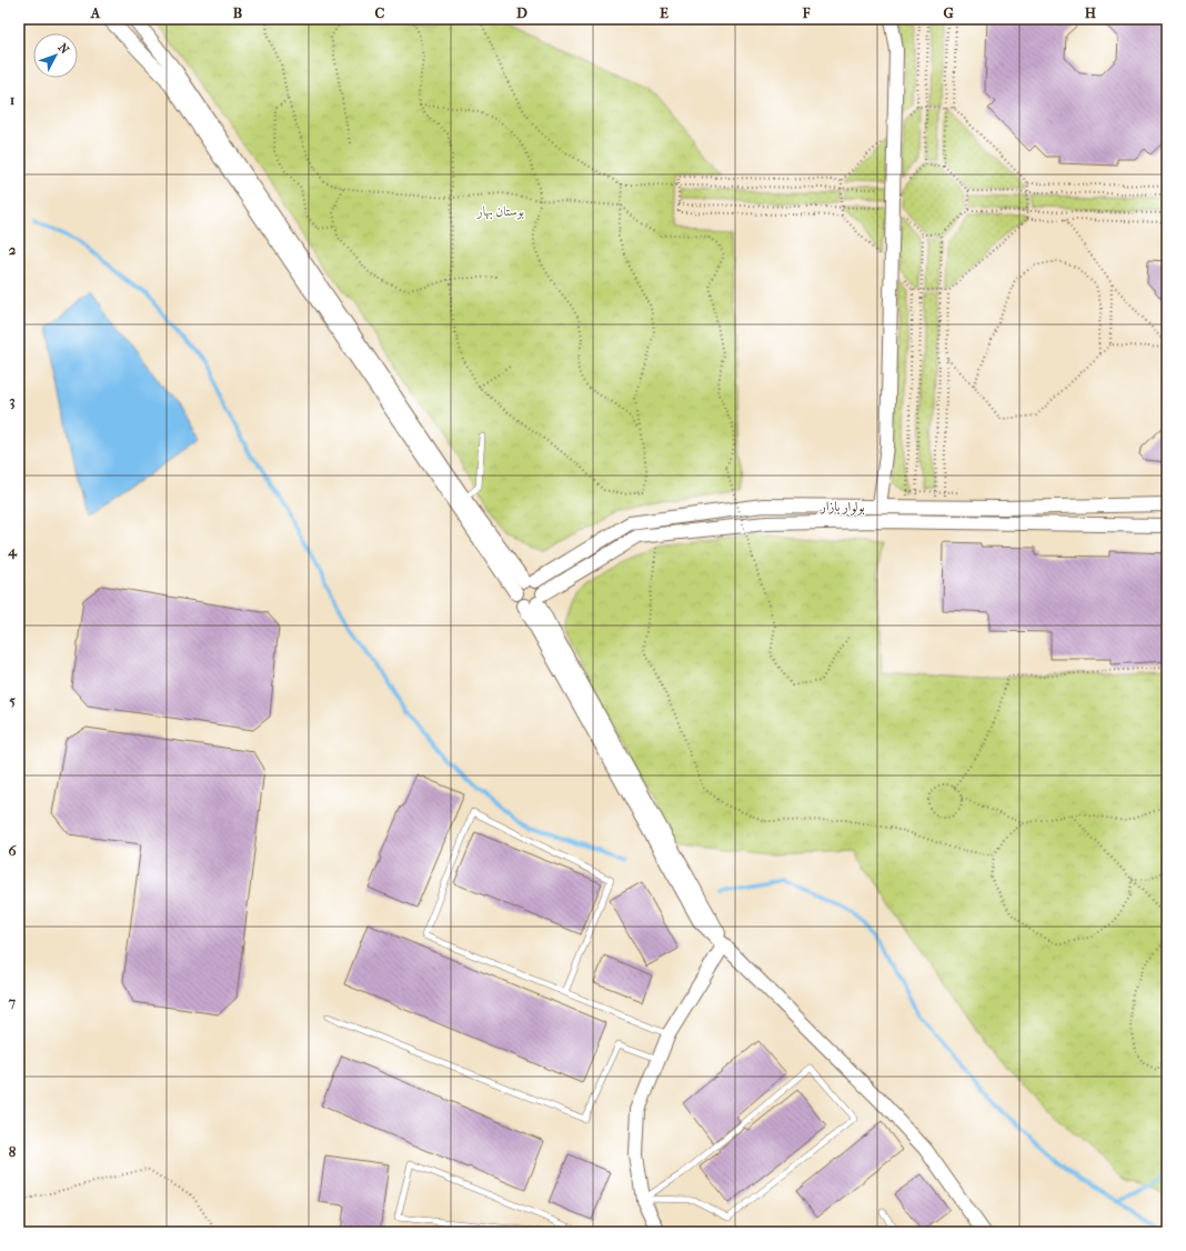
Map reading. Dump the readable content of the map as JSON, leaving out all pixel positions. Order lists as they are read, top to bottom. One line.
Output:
{"streets":{"street":["بولوار بازار"]},"parks":["بوستان بهار"],"north":"top right","grid":{"columns":["A","B","C","D","E","F","G","H"],"rows":["1","2","3","4","5","6","7","8"]}}
